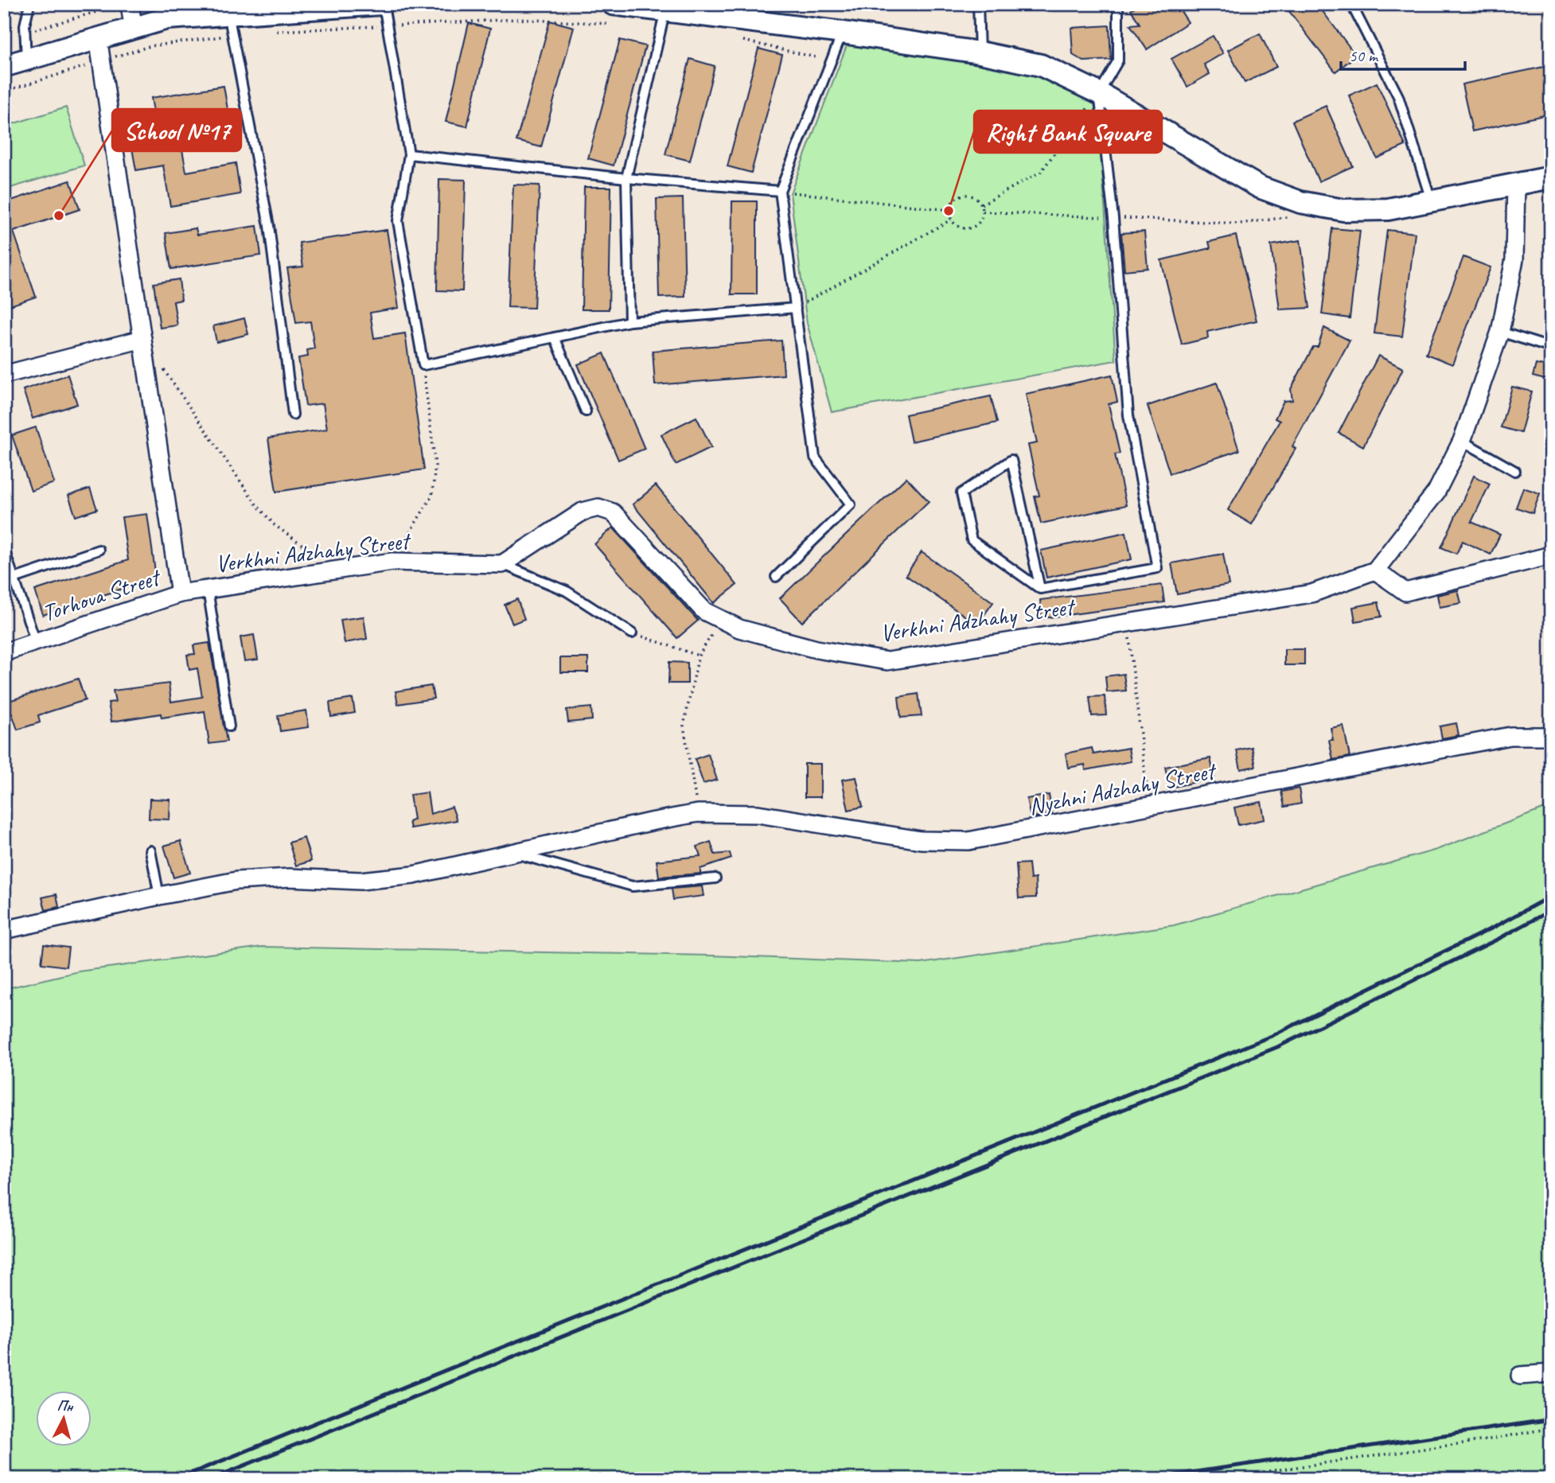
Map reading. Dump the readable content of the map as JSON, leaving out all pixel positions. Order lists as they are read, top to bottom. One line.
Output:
{"streets":{"street":["Verkhni Adzhahy Street","Torhova Street","Nyzhni Adzhahy Street"]},"crossings":[["Verkhni Adzhahy Street","Torhova Street"]],"places":["Right Bank Square","School №17"],"scale_bar":"50 m","north":"top"}
